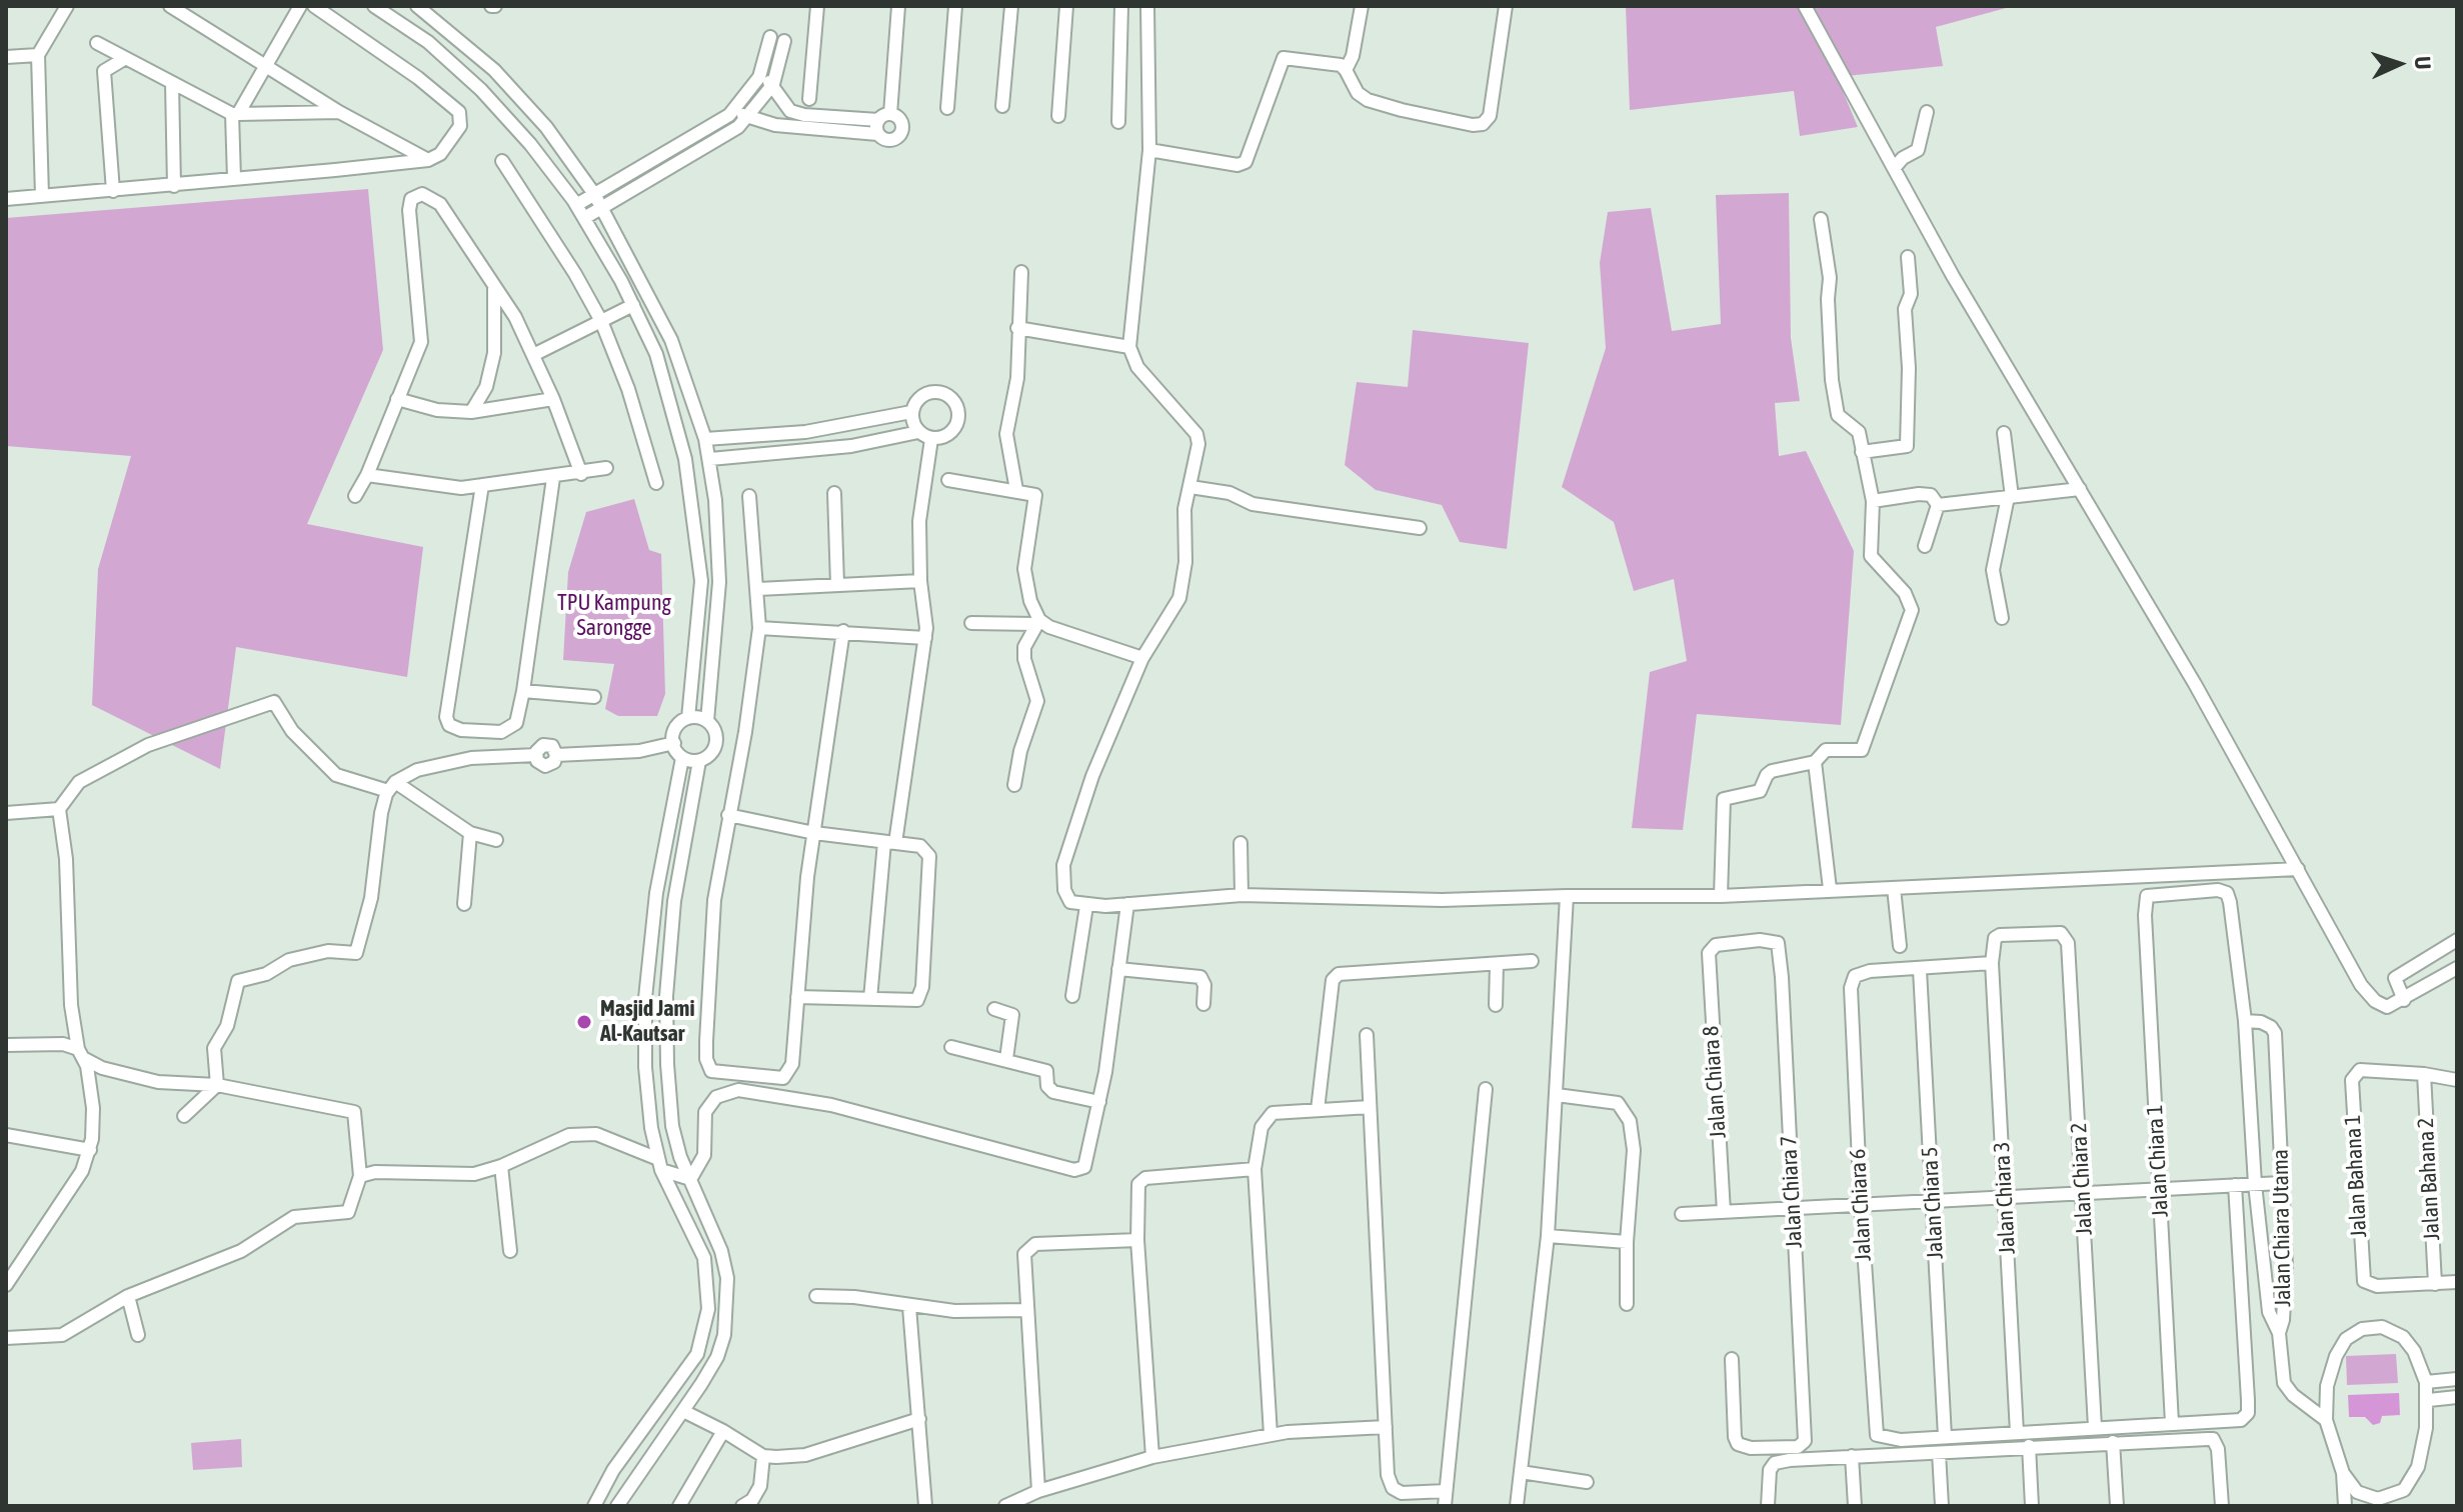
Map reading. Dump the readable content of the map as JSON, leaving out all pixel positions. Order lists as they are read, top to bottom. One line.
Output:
{"streets":{"street":["Jalan Chiara 8","Jalan Chiara 1","Jalan Bahana 1","Jalan Chiara 2","Jalan Bahana 2","Jalan Chiara 7","Jalan Chiara 3","Jalan Chiara 5","Jalan Chiara 6","Jalan Chiara Utama"]},"crossings":[["Jalan Chiara 8","Jalan Chiara 7"],["Jalan Chiara 1","Jalan Chiara Utama"],["Jalan Bahana 1","Jalan Bahana 2"],["Jalan Chiara 2","Jalan Chiara 3"],["Jalan Chiara 5","Jalan Chiara 6"]],"parks":["TPU Kampung Sarongge"],"places":["Masjid Jami Al-Kautsar"],"north":"right"}
